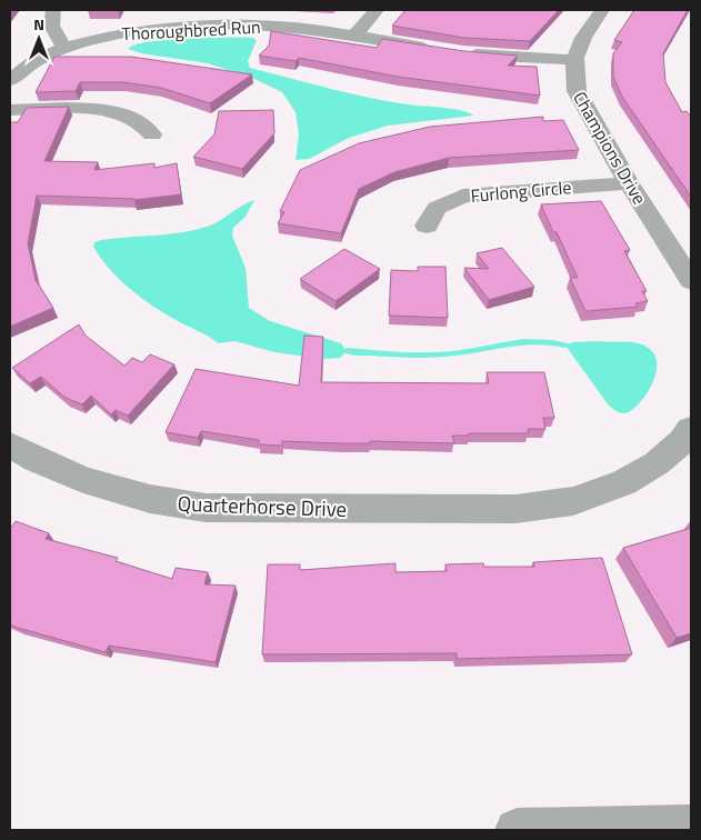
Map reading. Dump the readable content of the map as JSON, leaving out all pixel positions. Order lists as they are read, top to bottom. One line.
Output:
{"streets":{"street":["Thoroughbred Run","Champions Drive","Furlong Circle","Quarterhorse Drive"]},"crossings":[["Champions Drive","Furlong Circle"]],"north":"top"}
